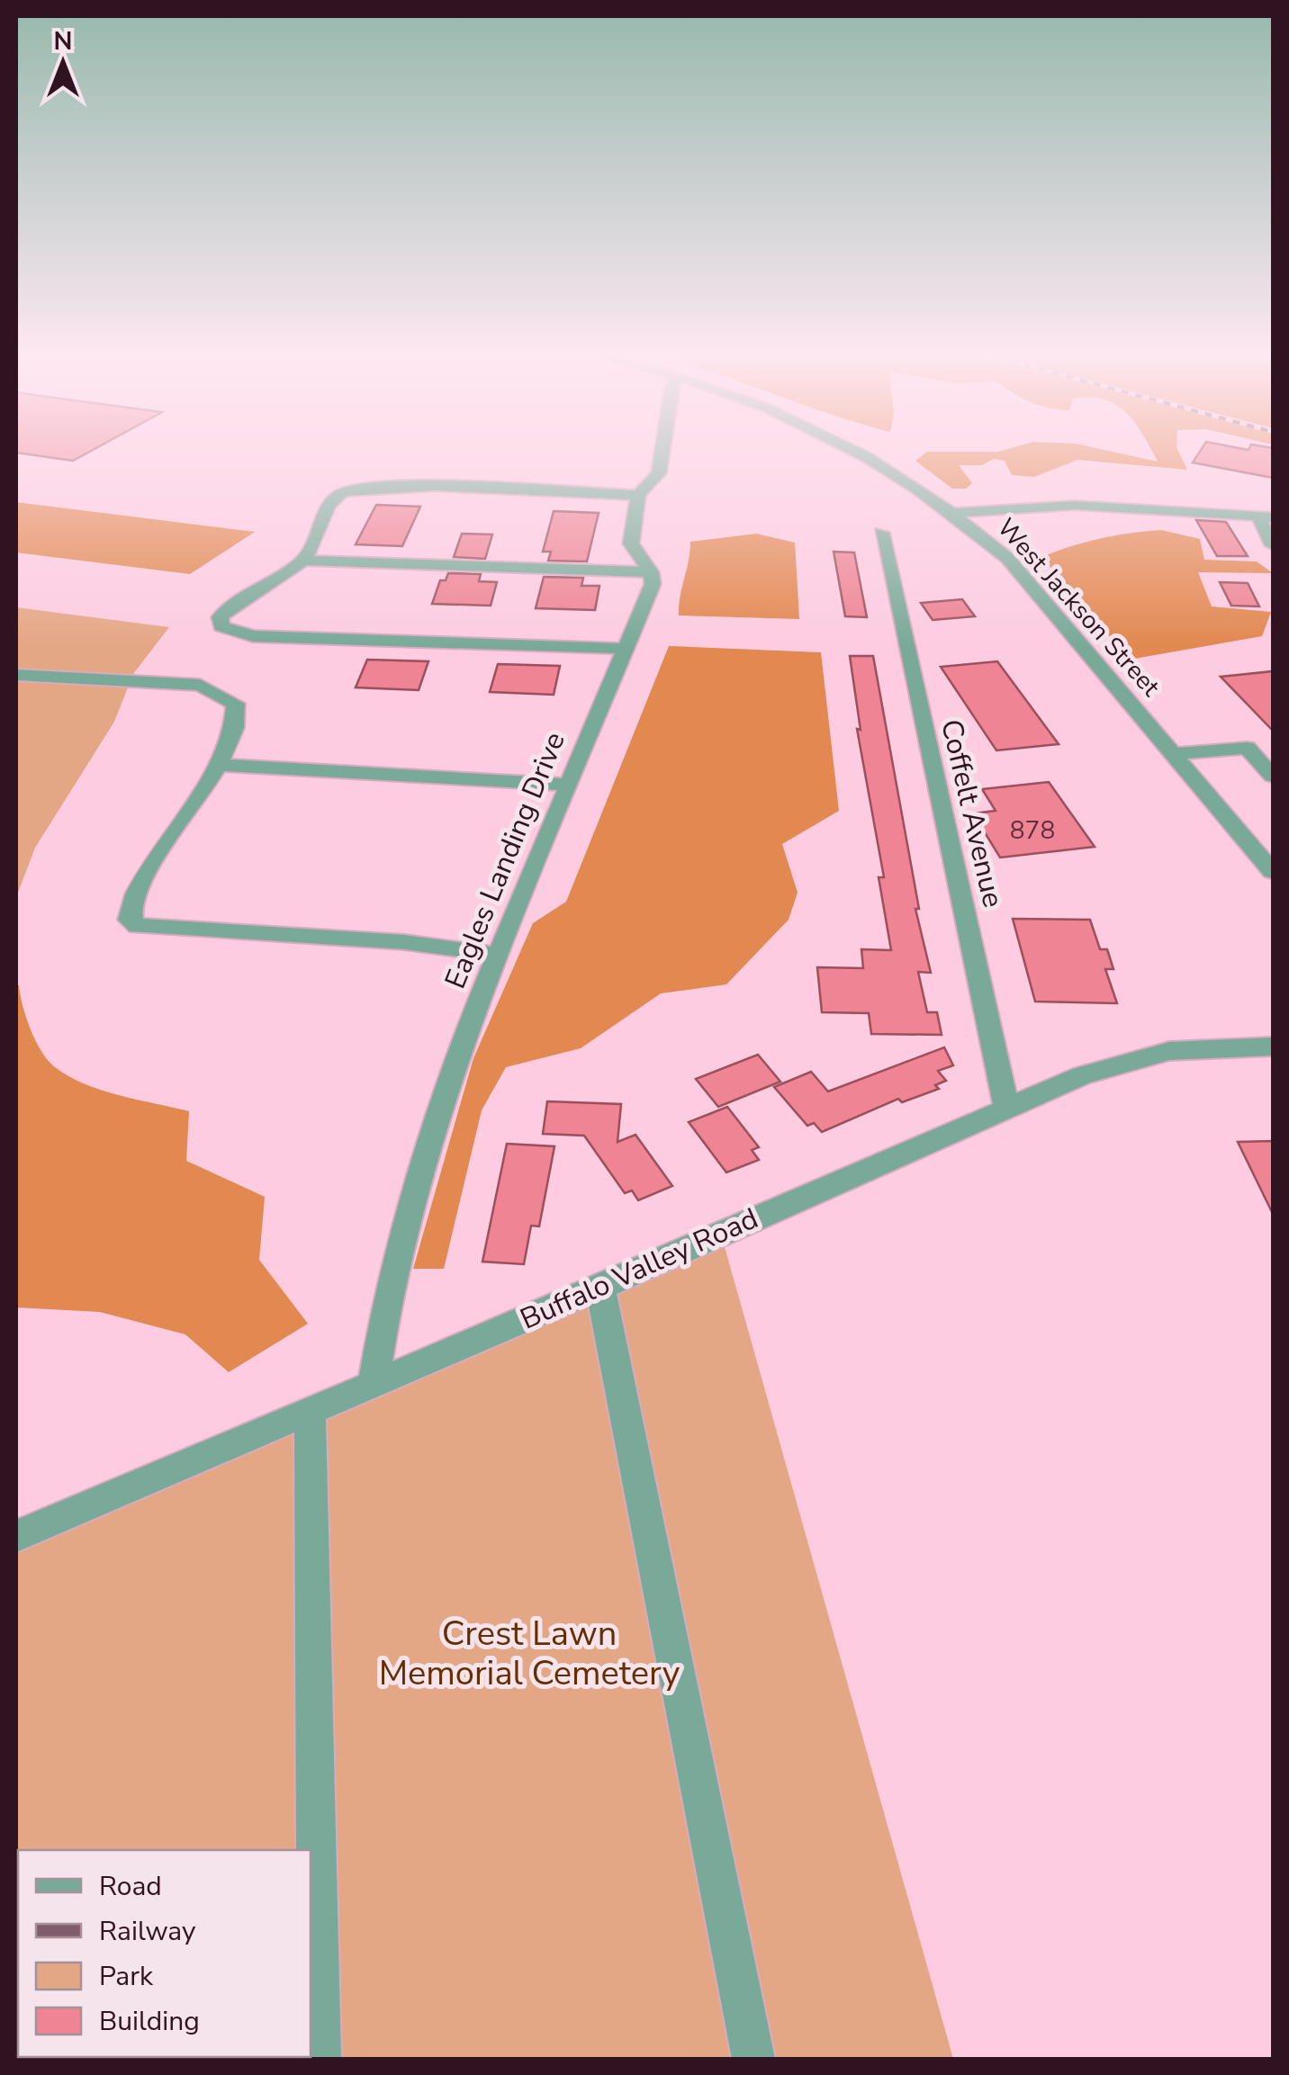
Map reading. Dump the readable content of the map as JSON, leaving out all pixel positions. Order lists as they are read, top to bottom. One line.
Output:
{"streets":{"street":["West Jackson Street","Coffelt Avenue","Eagles Landing Drive","Buffalo Valley Road"]},"crossings":[["Coffelt Avenue","Buffalo Valley Road"],["Eagles Landing Drive","Buffalo Valley Road"]],"parks":["Crest Lawn Memorial Cemetery"],"house_numbers":["878"],"legend":["Road","Railway","Park","Building"],"north":"top"}
